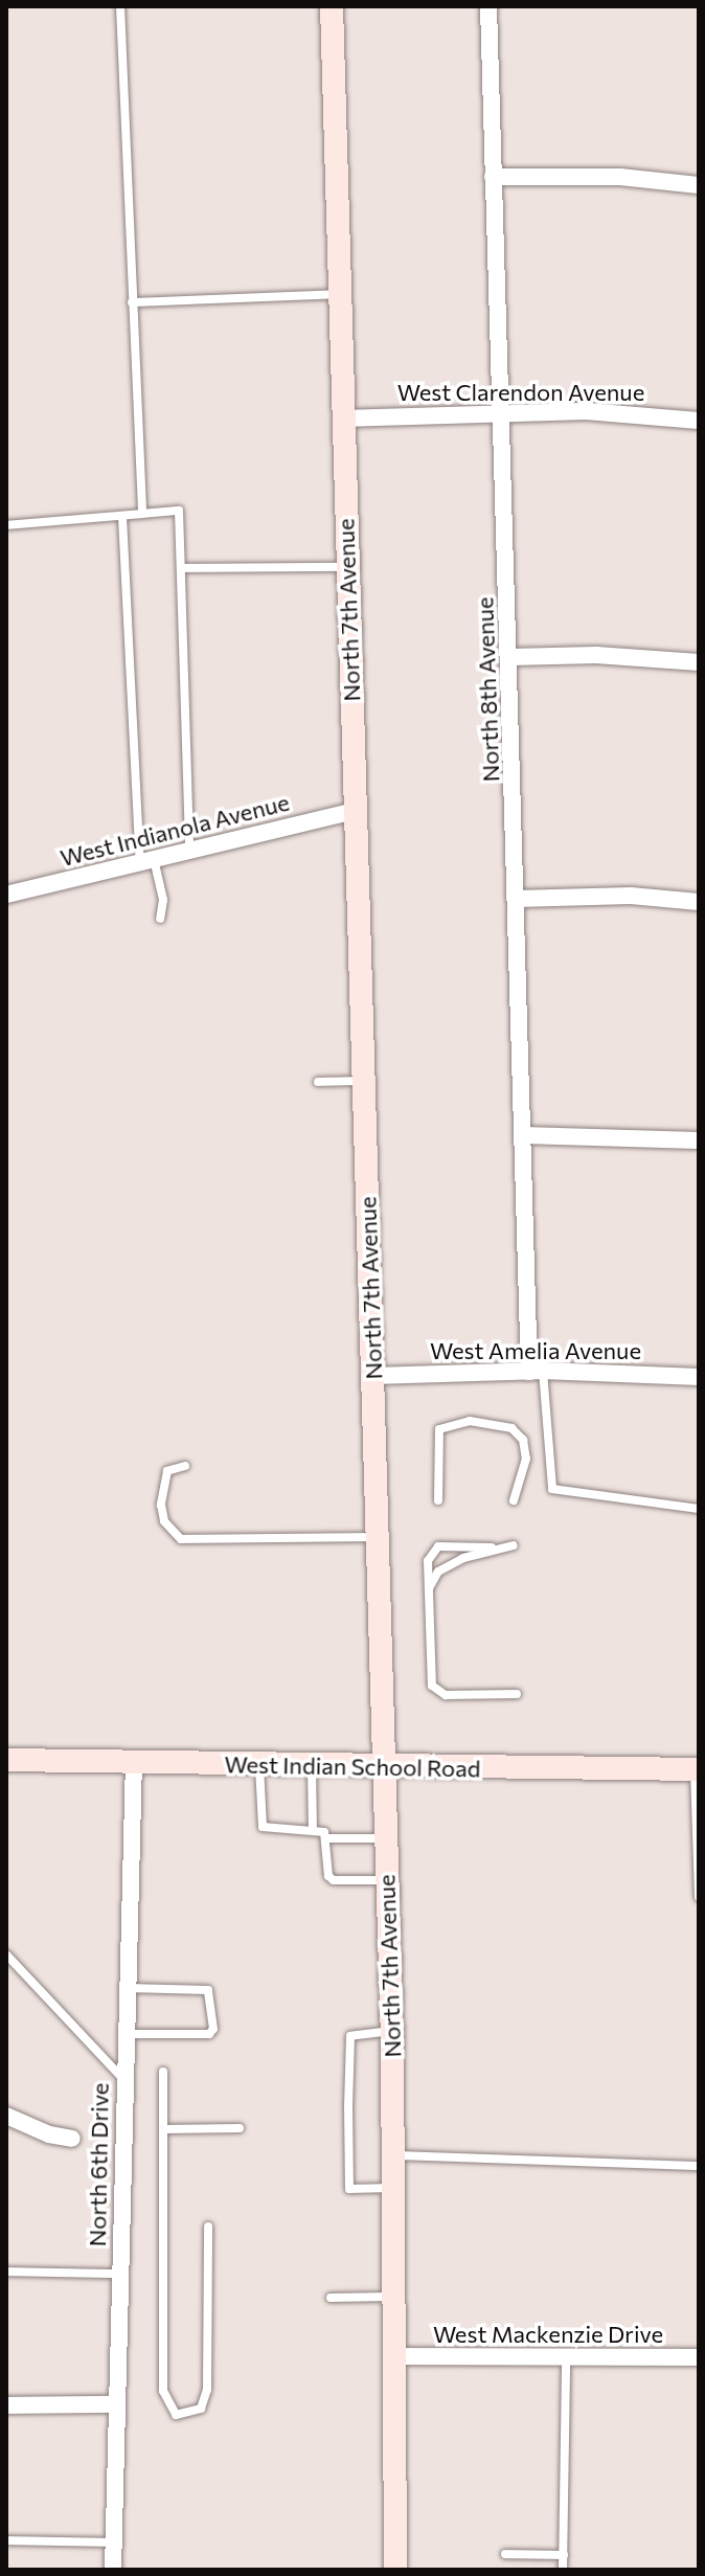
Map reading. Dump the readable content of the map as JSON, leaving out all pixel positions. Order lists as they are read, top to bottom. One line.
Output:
{"streets":{"main road":["North 7th Avenue","West Indian School Road"],"street":["West Clarendon Avenue","North 8th Avenue","West Indianola Avenue","West Amelia Avenue","North 6th Drive","West Mackenzie Drive"]},"crossings":[["West Clarendon Avenue","North 7th Avenue"],["West Clarendon Avenue","North 8th Avenue"],["North 7th Avenue","West Indianola Avenue"],["North 7th Avenue","West Amelia Avenue"],["North 7th Avenue","West Indian School Road"],["North 7th Avenue","West Mackenzie Drive"],["North 8th Avenue","West Amelia Avenue"],["West Indian School Road","North 6th Drive"]]}
